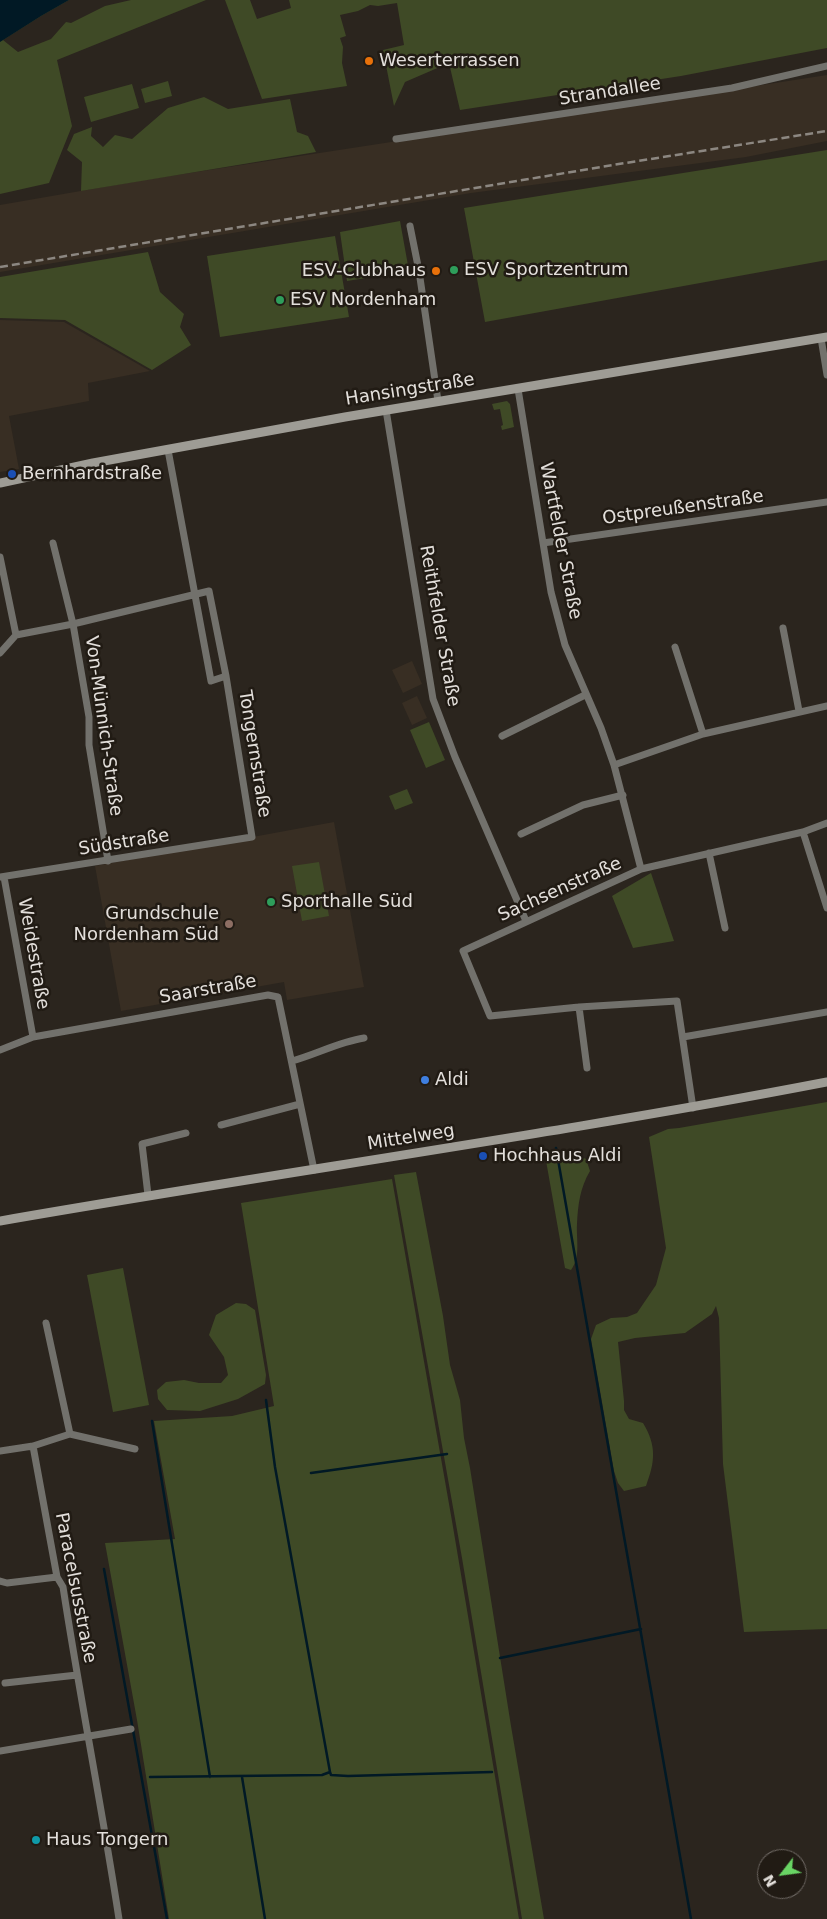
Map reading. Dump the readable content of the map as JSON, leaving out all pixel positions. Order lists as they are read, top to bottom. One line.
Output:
{"streets":{"street":["Strandallee","Hansingstraße","Ostpreußenstraße","Wartfelder Straße","Reithfelder Straße","Von-Münnich-Straße","Tongernstraße","Südstraße","Sachsenstraße","Weidestraße","Saarstraße","Mittelweg","Paracelsusstraße"]},"crossings":[["Hansingstraße","Wartfelder Straße"],["Hansingstraße","Reithfelder Straße"],["Hansingstraße","Tongernstraße"],["Ostpreußenstraße","Wartfelder Straße"],["Wartfelder Straße","Sachsenstraße"],["Reithfelder Straße","Sachsenstraße"],["Von-Münnich-Straße","Südstraße"],["Tongernstraße","Südstraße"],["Südstraße","Weidestraße"],["Sachsenstraße","Mittelweg"],["Weidestraße","Saarstraße"],["Saarstraße","Mittelweg"]],"places":["Weserterrassen","ESV Sportzentrum","ESV-Clubhaus","ESV Nordenham","Bernhardstraße","Sporthalle Süd","Grundschule Nordenham Süd","Aldi","Hochhaus Aldi","Haus Tongern"],"north":"bottom left"}
